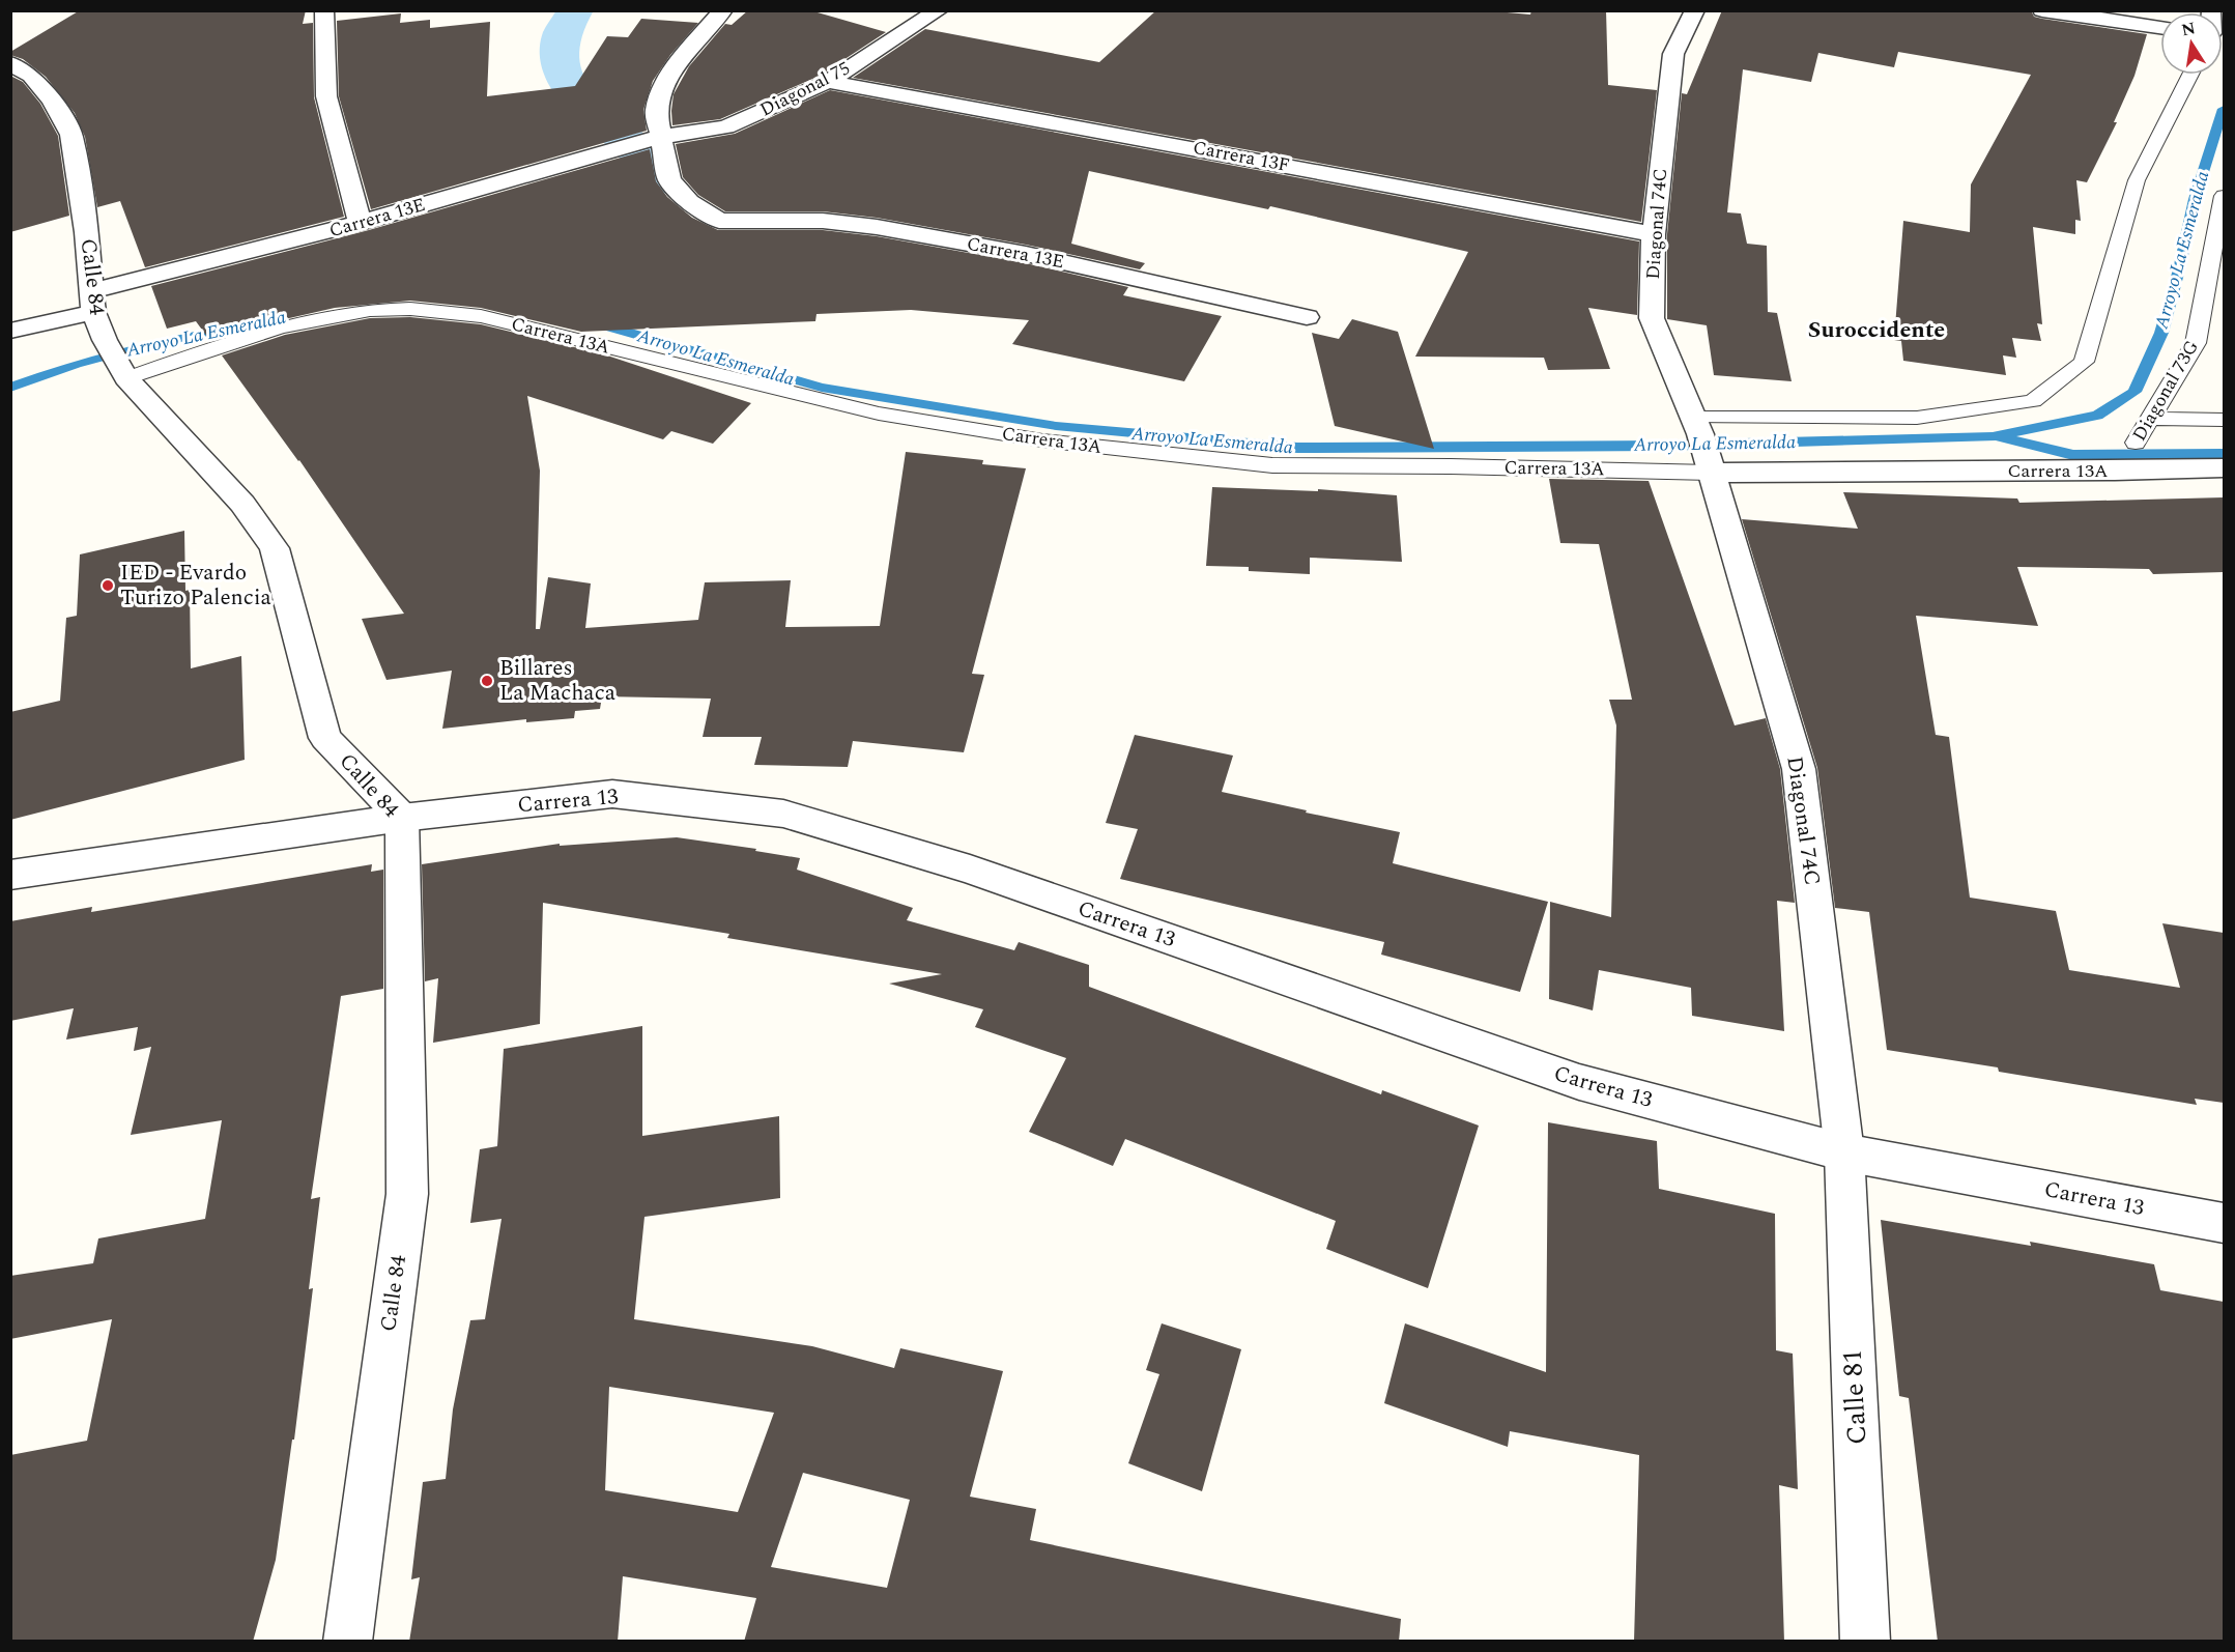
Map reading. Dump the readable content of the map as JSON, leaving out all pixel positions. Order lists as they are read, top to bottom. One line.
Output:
{"streets":{"street":["Diagonal 75","Carrera 13F","Carrera 13E","Diagonal 74C","Calle 84","Carrera 13A","Carrera 13","Calle 81"],"lane":["Diagonal 73G"]},"crossings":[["Diagonal 75","Carrera 13F"],["Diagonal 75","Carrera 13E"],["Carrera 13F","Diagonal 74C"],["Carrera 13E","Calle 84"],["Diagonal 74C","Carrera 13A"],["Diagonal 74C","Carrera 13"],["Diagonal 74C","Calle 81"],["Calle 84","Carrera 13A"],["Calle 84","Carrera 13"],["Carrera 13A","Diagonal 73G"],["Carrera 13","Calle 81"]],"districts":["Suroccidente"],"water":["Arroyo La Esmeralda"],"places":["IED - Evardo Turizo Palencia","Billares La Machaca"],"north":"top"}
